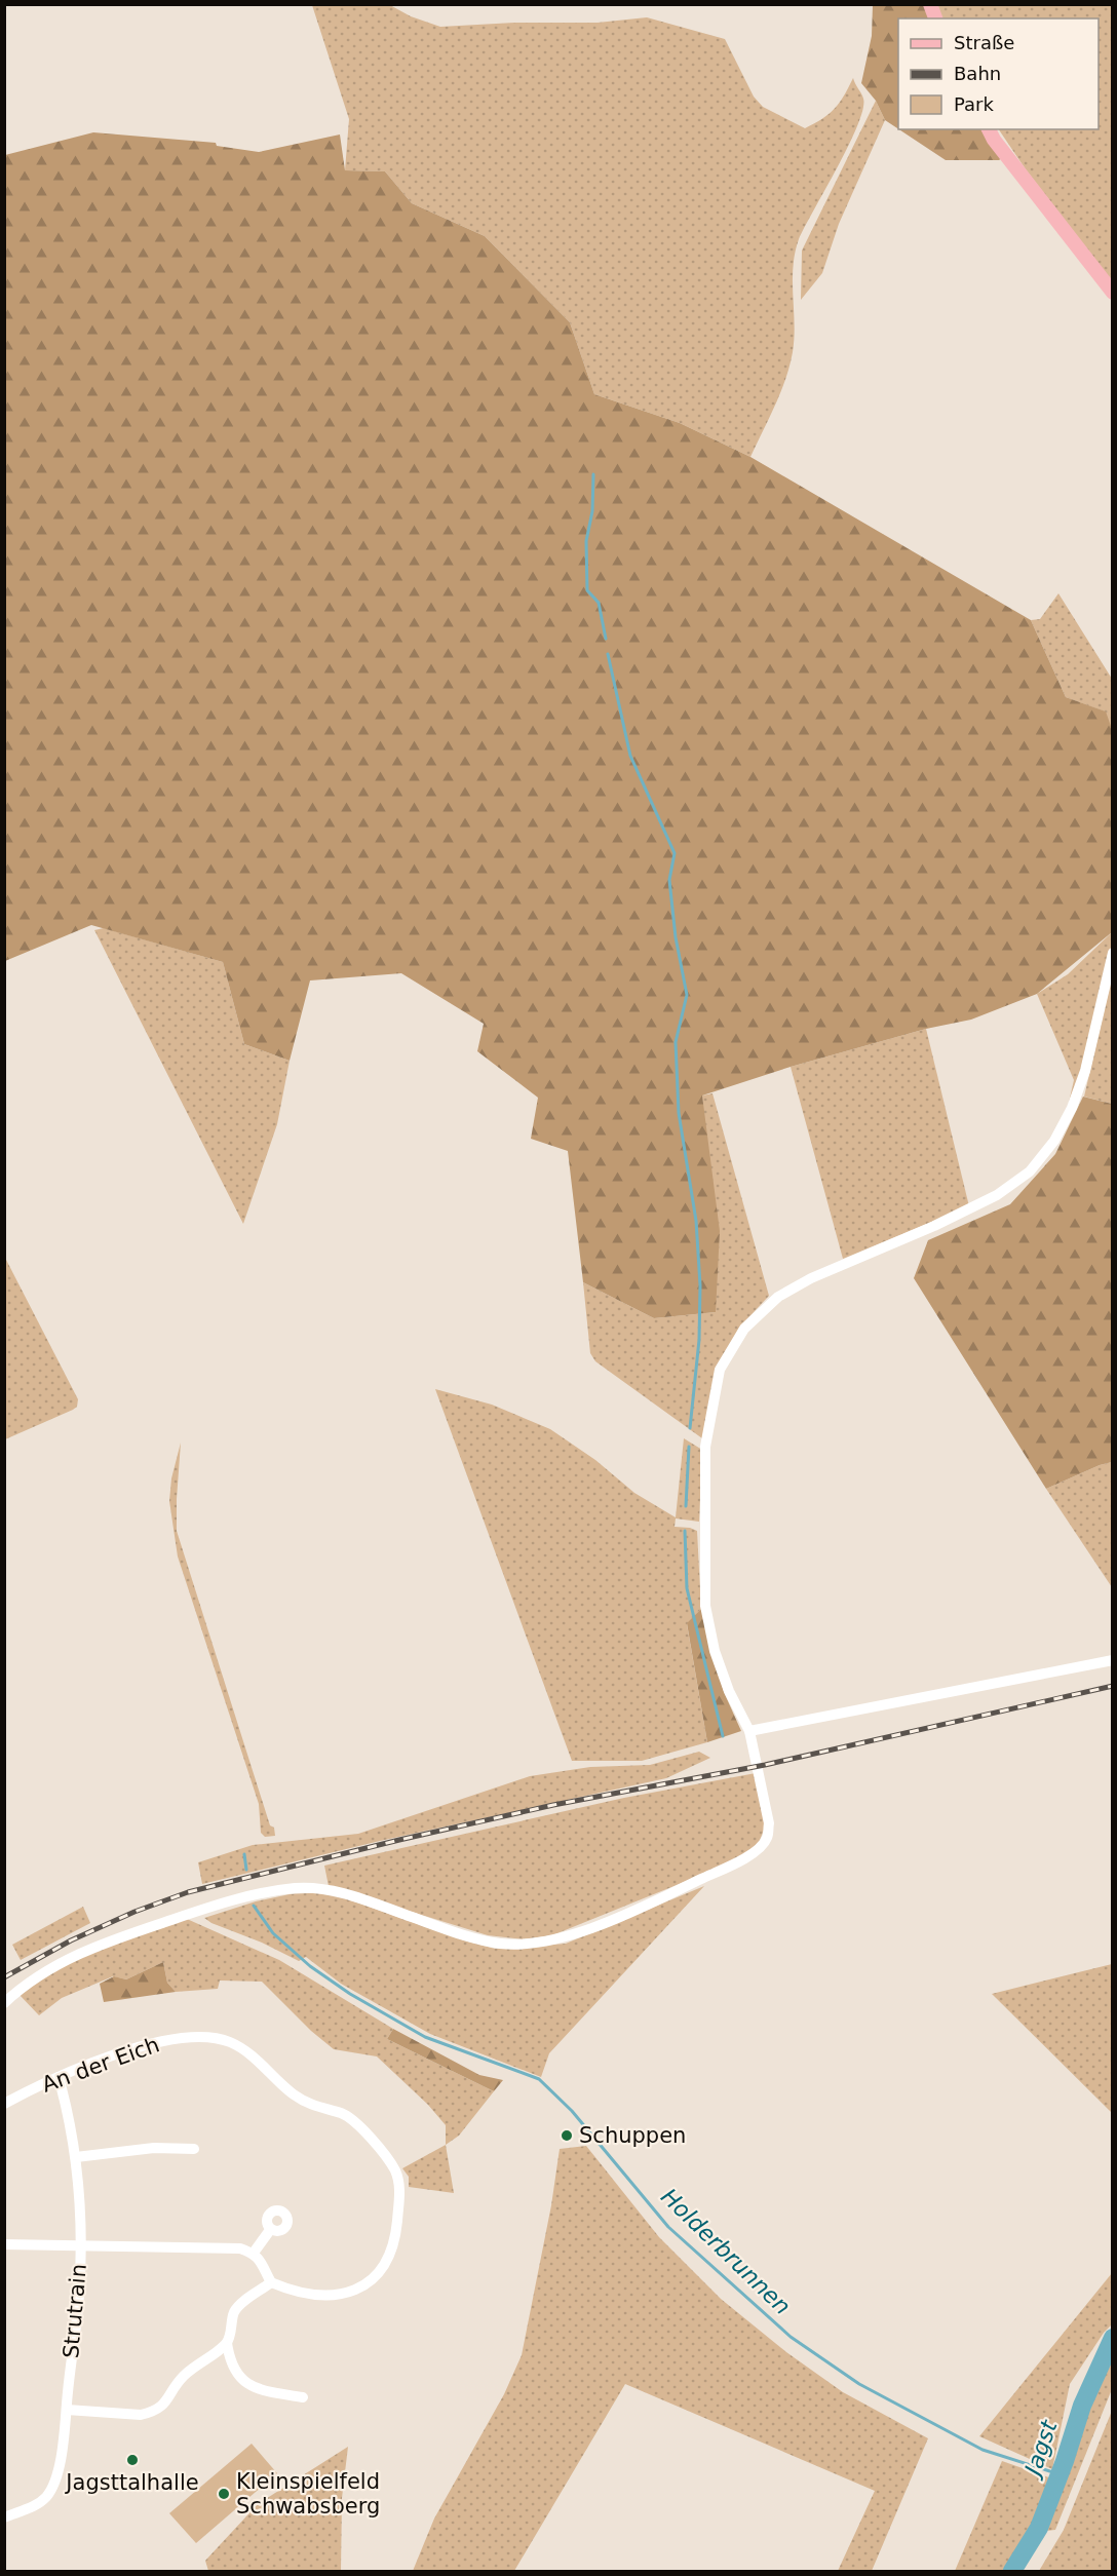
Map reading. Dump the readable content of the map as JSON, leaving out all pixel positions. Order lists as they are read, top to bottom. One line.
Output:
{"streets":{"street":["An der Eich","Strutrain"]},"crossings":[["An der Eich","Strutrain"]],"water":["Holderbrunnen","Jagst"],"places":["Schuppen","Jagsttalhalle","Kleinspielfeld Schwabsberg"],"legend":["Straße","Bahn","Park"]}
